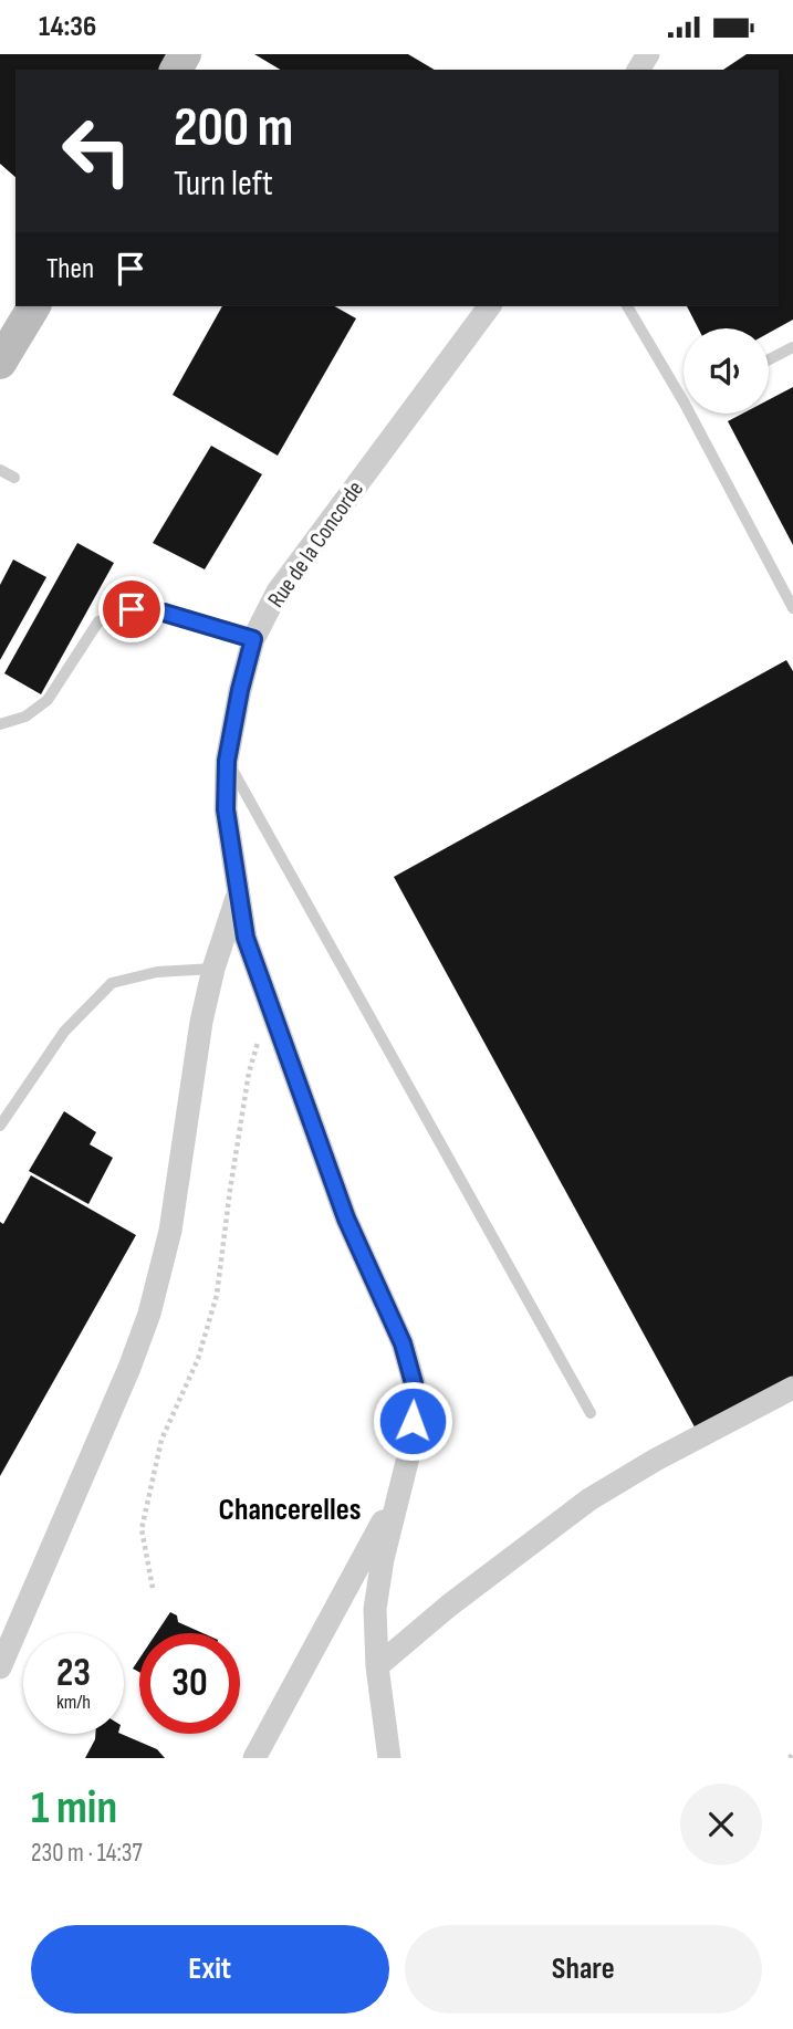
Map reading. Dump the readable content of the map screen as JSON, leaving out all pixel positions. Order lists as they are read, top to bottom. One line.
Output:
{"streets":{"street":["Rue de la Concorde"]},"districts":["Chancerelles"],"page":{"status":"14:36","turn":["200 m","Turn left"],"then":"Then","speed":"23 km/h","limit":"30","heading":["1 min","230 m · 14:37"],"buttons":["Exit","Share"]}}
